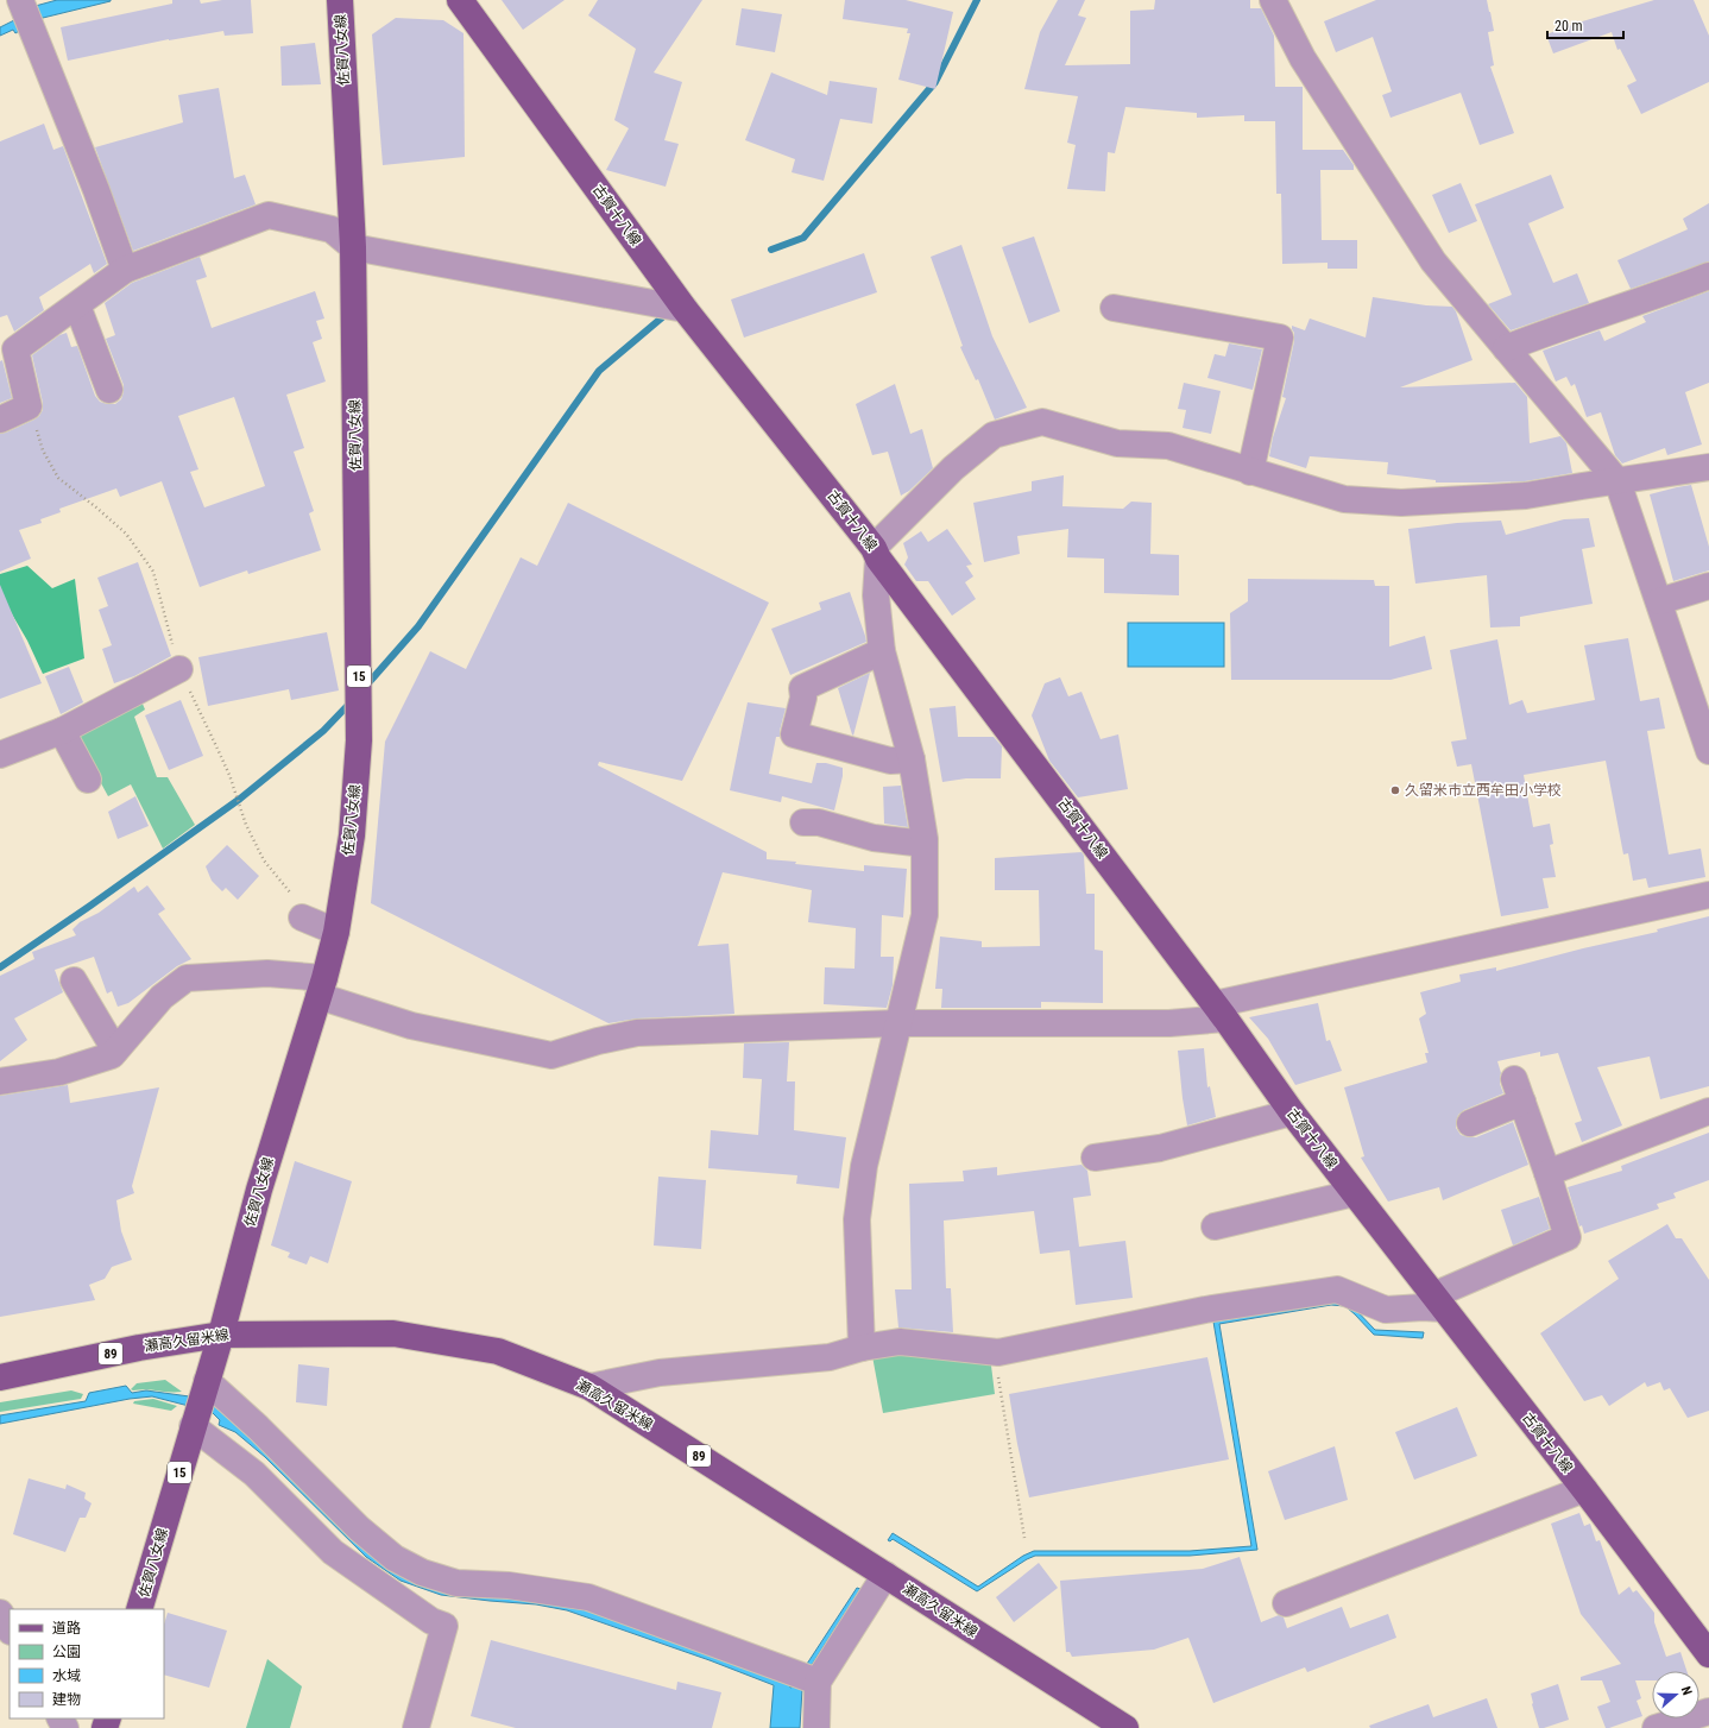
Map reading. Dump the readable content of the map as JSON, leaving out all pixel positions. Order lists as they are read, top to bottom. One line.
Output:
{"streets":{"main road":["佐賀八女線","古賀十八線","15","瀬高久留米線","89"]},"crossings":[["佐賀八女線","瀬高久留米線"]],"places":["久留米市立西牟田小学校"],"legend":["道路","公園","水域","建物"],"scale_bar":"20 m","north":"right"}
